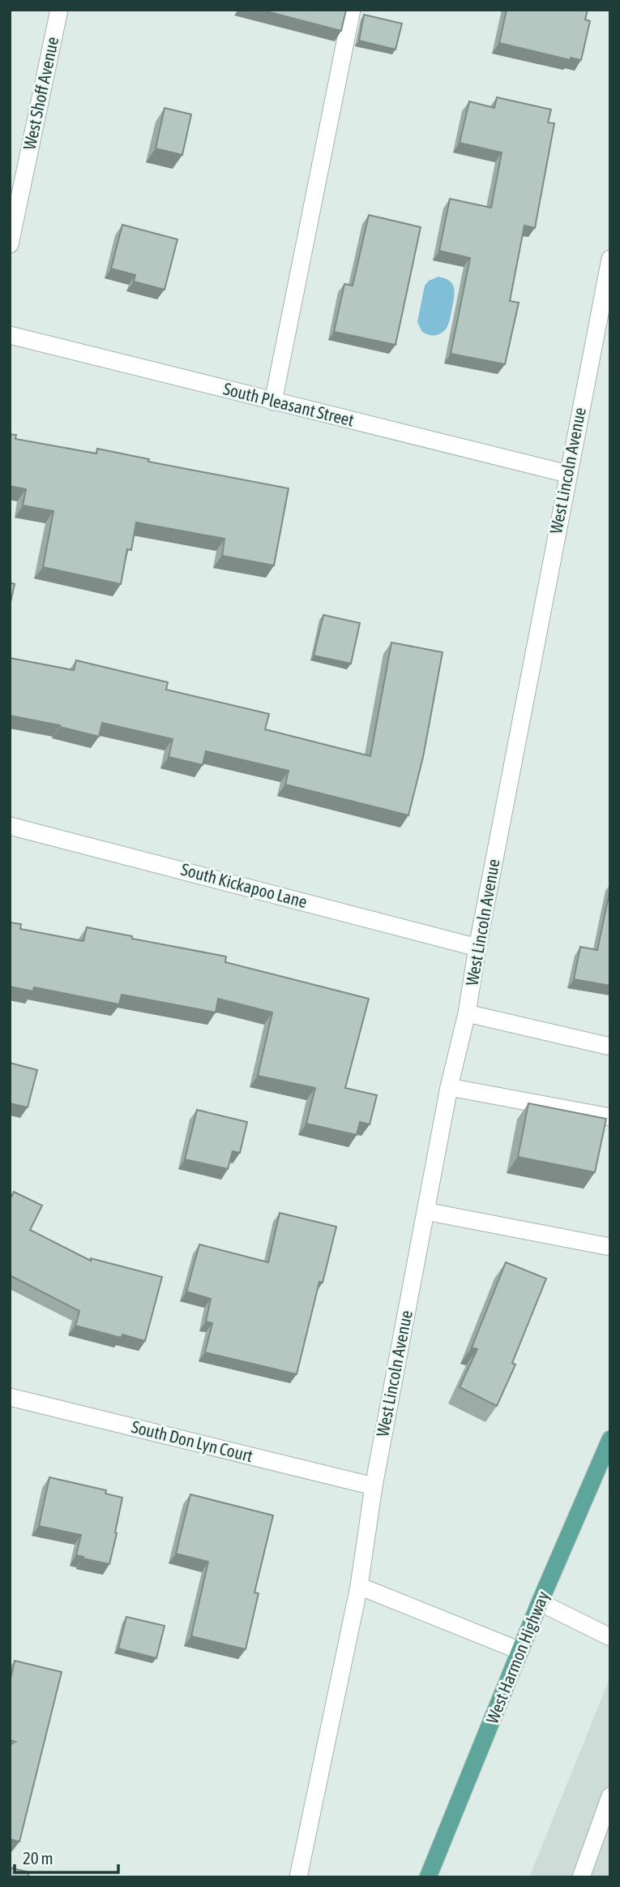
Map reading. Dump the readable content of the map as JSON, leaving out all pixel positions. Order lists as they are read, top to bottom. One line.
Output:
{"streets":{"main road":["West Harmon Highway"],"street":["West Shoff Avenue","South Pleasant Street","West Lincoln Avenue","South Kickapoo Lane","South Don Lyn Court"]},"crossings":[["South Pleasant Street","West Lincoln Avenue"],["West Lincoln Avenue","South Kickapoo Lane"],["West Lincoln Avenue","South Don Lyn Court"]],"scale_bar":"20 m"}
